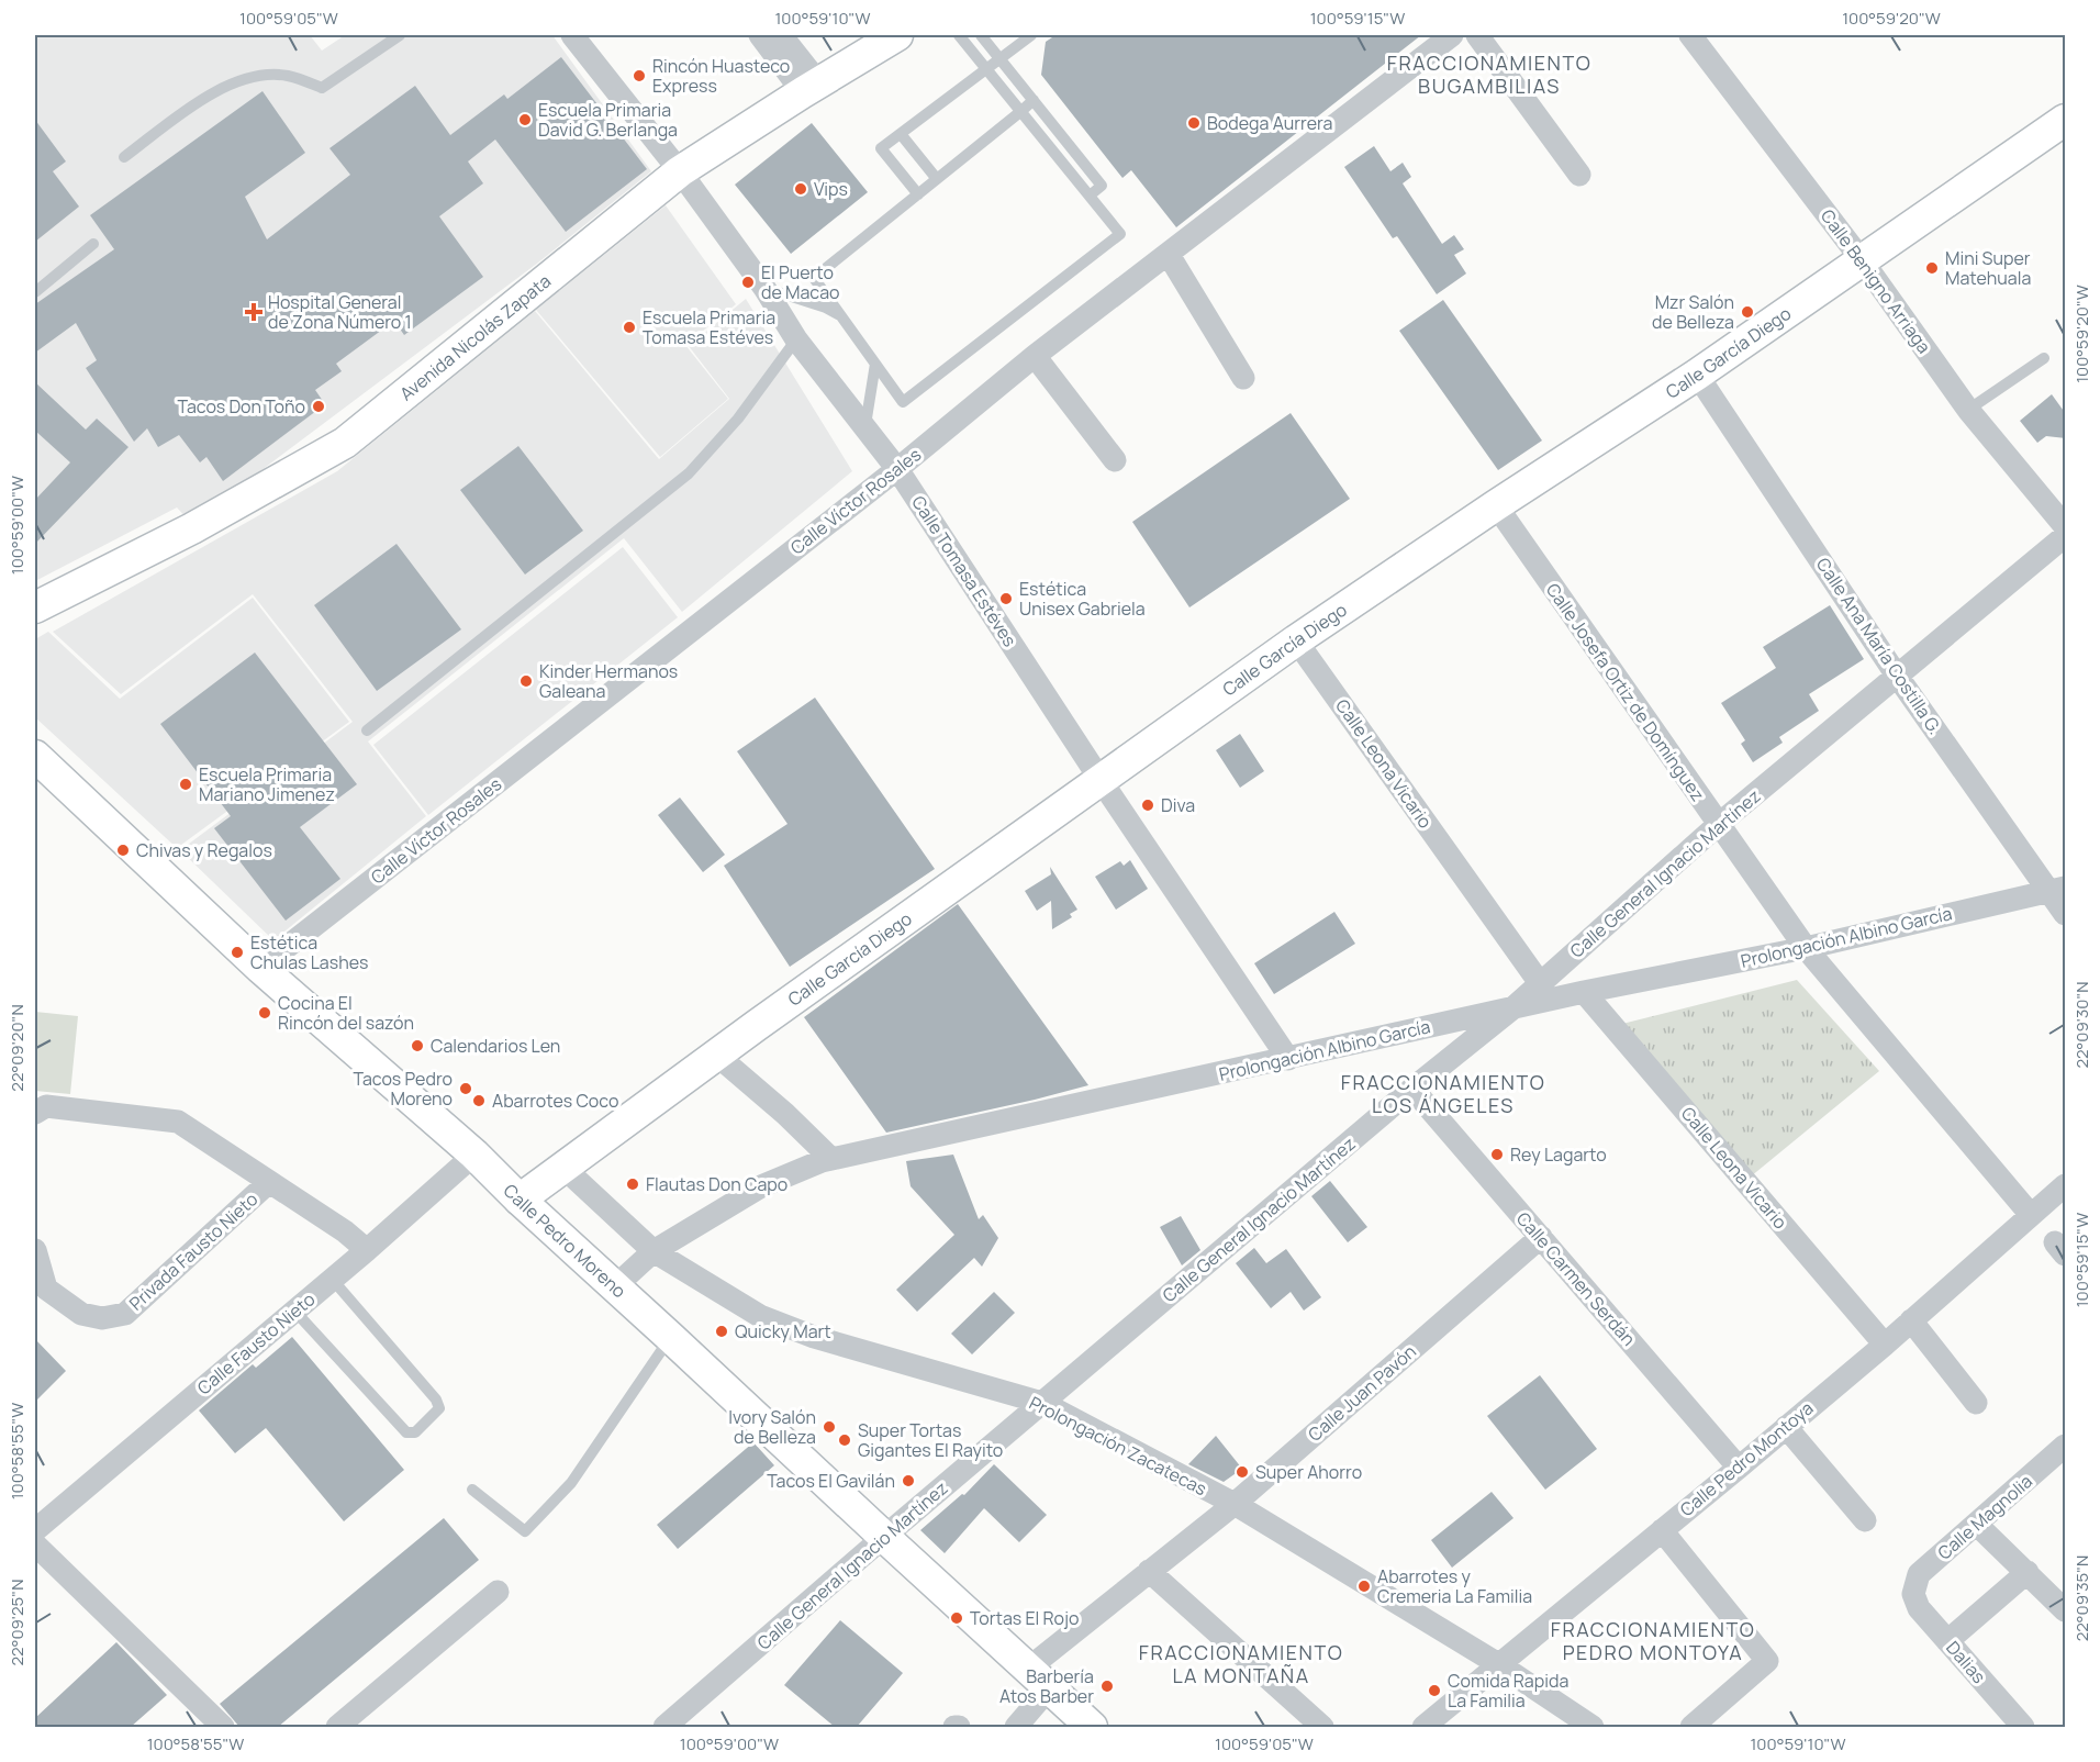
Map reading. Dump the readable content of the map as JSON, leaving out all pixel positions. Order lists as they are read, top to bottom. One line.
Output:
{"streets":{"street":["Calle Benigno Arriaga","Avenida Nicolás Zapata","Calle García Diego","Calle Víctor Rosales","Calle Tomasa Estéves","Calle Ana María Costilla G.","Calle Josefa Ortiz de Domínguez","Calle Leona Vicario","Calle General Ignacio Martínez","Prolongación Albino García","Calle Pedro Moreno","Privada Fausto Nieto","Calle Carmen Serdán","Calle Fausto Nieto","Calle Juan Pavón","Prolongación Zacatecas","Calle Pedro Montoya","Calle Magnolia","Dalias"]},"crossings":[["Calle Benigno Arriaga","Calle García Diego"],["Avenida Nicolás Zapata","Calle Tomasa Estéves"],["Calle García Diego","Calle Tomasa Estéves"],["Calle García Diego","Calle Ana María Costilla G."],["Calle García Diego","Calle Josefa Ortiz de Domínguez"],["Calle García Diego","Calle Leona Vicario"],["Calle García Diego","Calle Pedro Moreno"],["Calle García Diego","Prolongación Zacatecas"],["Calle Víctor Rosales","Calle Tomasa Estéves"],["Calle Víctor Rosales","Calle Pedro Moreno"],["Calle Tomasa Estéves","Prolongación Albino García"],["Calle Ana María Costilla G.","Calle General Ignacio Martínez"],["Calle Ana María Costilla G.","Prolongación Albino García"],["Calle Josefa Ortiz de Domínguez","Calle General Ignacio Martínez"],["Calle Josefa Ortiz de Domínguez","Prolongación Albino García"],["Calle Josefa Ortiz de Domínguez","Calle Pedro Montoya"],["Calle Leona Vicario","Calle General Ignacio Martínez"],["Calle Leona Vicario","Prolongación Albino García"],["Calle Leona Vicario","Calle Pedro Montoya"],["Calle General Ignacio Martínez","Prolongación Albino García"],["Calle General Ignacio Martínez","Calle Pedro Moreno"],["Calle General Ignacio Martínez","Calle Carmen Serdán"],["Calle General Ignacio Martínez","Prolongación Zacatecas"],["Prolongación Albino García","Calle Pedro Moreno"],["Prolongación Albino García","Prolongación Zacatecas"],["Calle Pedro Moreno","Calle Fausto Nieto"],["Calle Pedro Moreno","Calle Juan Pavón"],["Privada Fausto Nieto","Calle Fausto Nieto"],["Calle Carmen Serdán","Calle Juan Pavón"],["Calle Carmen Serdán","Calle Pedro Montoya"],["Calle Juan Pavón","Prolongación Zacatecas"],["Prolongación Zacatecas","Calle Pedro Montoya"],["Calle Magnolia","Dalias"]],"districts":["FRACCIONAMIENTO BUGAMBILIAS","FRACCIONAMIENTO LOS ÁNGELES","FRACCIONAMIENTO PEDRO MONTOYA","FRACCIONAMIENTO LA MONTAÑA"],"places":{"other":["Rincón Huasteco Express","Escuela Primaria David G. Berlanga","Bodega Aurrera","Vips","Mini Super Matehuala","El Puerto de Macao","Mzr Salón de Belleza","Escuela Primaria Tomasa Estéves","Tacos Don Toño","Estética Unisex Gabriela","Kinder Hermanos Galeana","Escuela Primaria Mariano Jimenez","Diva","Chivas y Regalos","Estética Chulas Lashes","Cocina El Rincón del sazón","Calendarios Len","Tacos Pedro Moreno","Abarrotes Coco","Rey Lagarto","Flautas Don Capo","Quicky Mart","Ivory Salón de Belleza","Super Tortas Gigantes El Rayito","Super Ahorro","Tacos El Gavilán","Abarrotes y Cremeria La Familia","Tortas El Rojo","Barbería Atos Barber","Comida Rapida La Familia"],"health":["Hospital General de Zona Número 1"]},"coordinates":["100°59'05\"W","100°59'10\"W","100°59'15\"W","100°59'20\"W","100°59'00\"W","22°09'30\"N","22°09'20\"N","100°58'55\"W","22°09'35\"N","22°09'25\"N"]}
